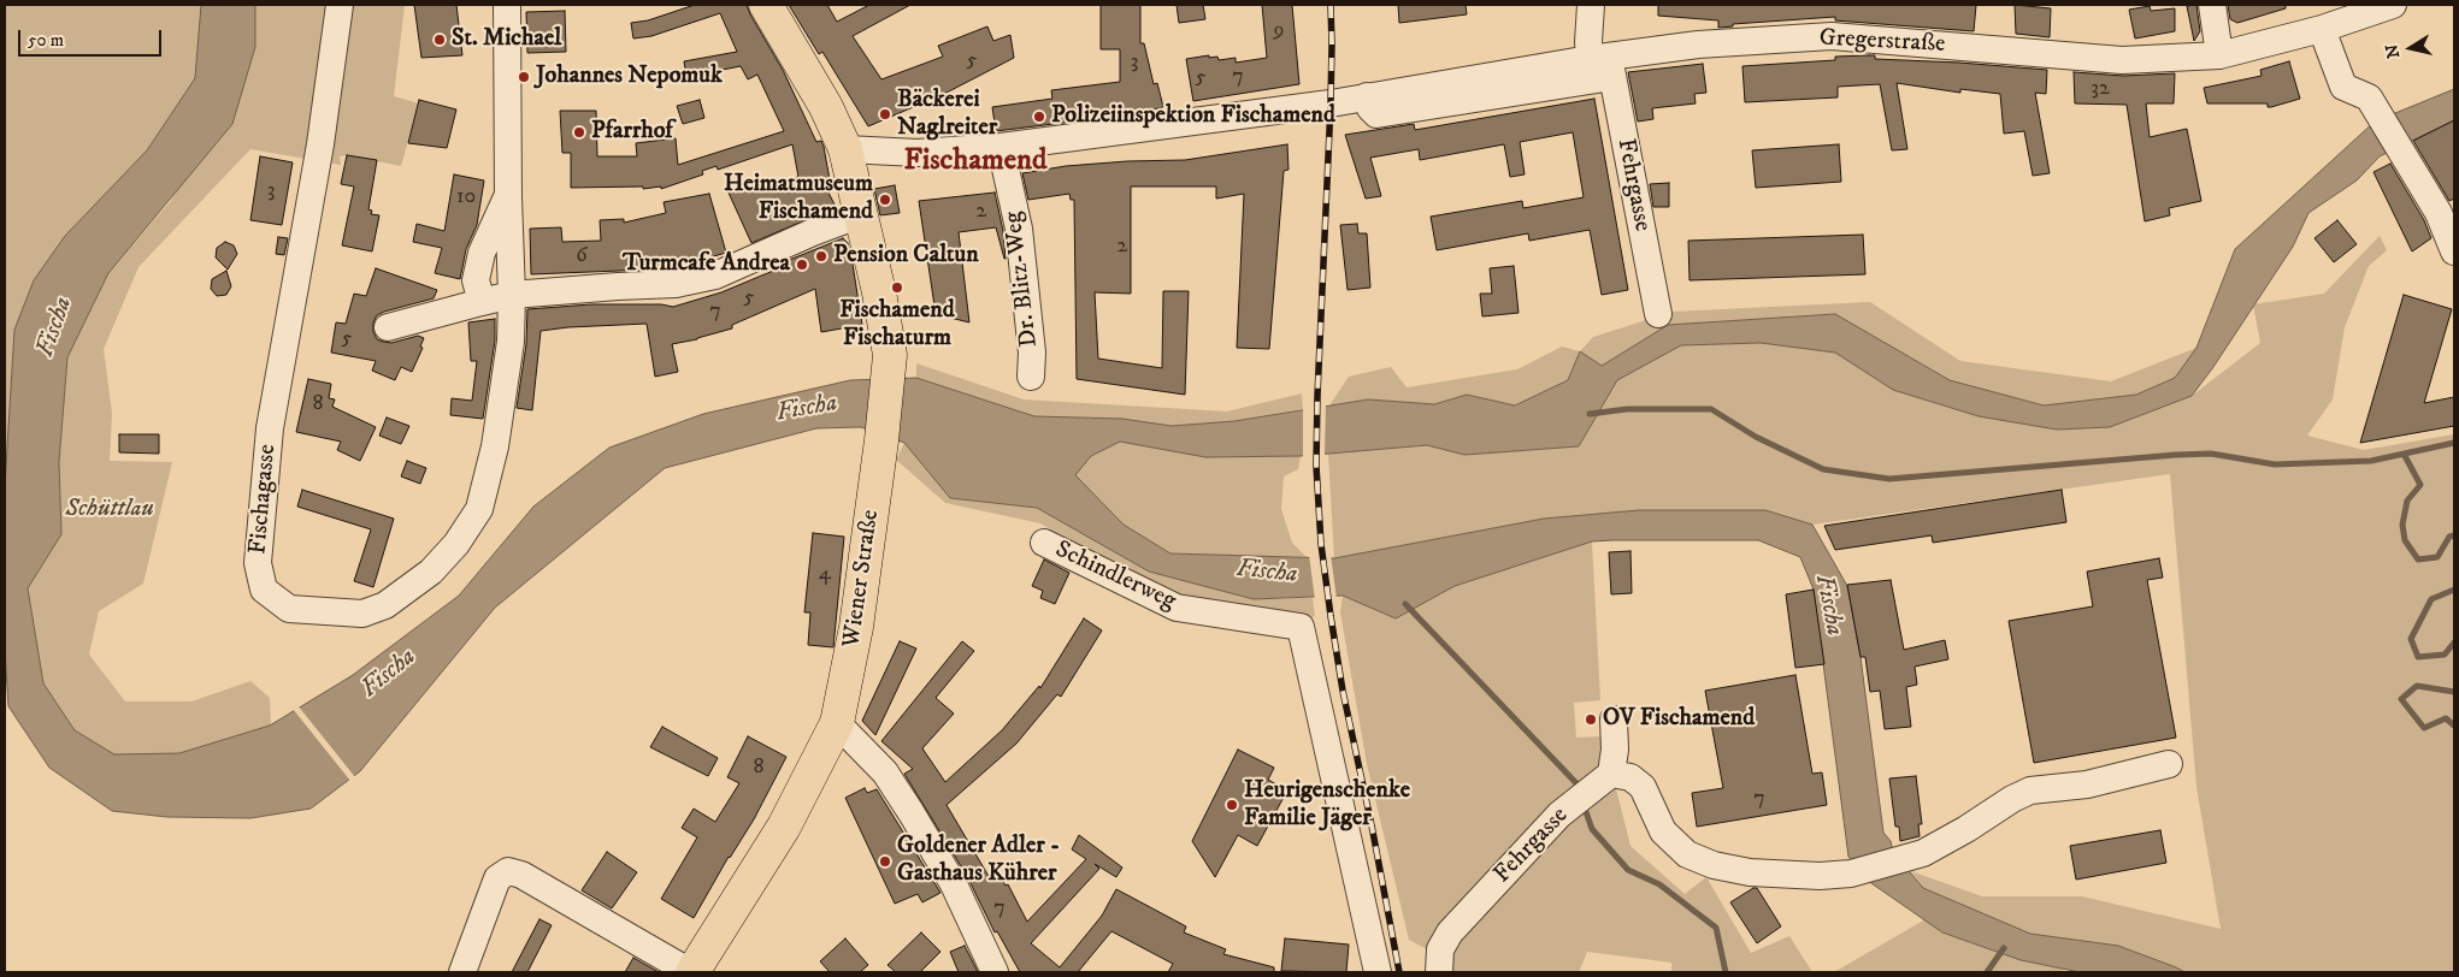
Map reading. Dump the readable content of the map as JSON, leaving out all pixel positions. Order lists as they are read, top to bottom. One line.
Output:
{"streets":{"main road":["Wiener Straße"],"street":["Gregerstraße","Fehrgasse","Dr. Blitz-Weg","Fischagasse","Schindlerweg"]},"crossings":[["Gregerstraße","Fehrgasse"],["Gregerstraße","Dr. Blitz-Weg"],["Gregerstraße","Wiener Straße"]],"districts":["Fischamend"],"water":["Fischa"],"parks":["Schüttlau"],"places":["St. Michael","Johannes Nepomuk","Bäckerei Naglreiter","Polizeiinspektion Fischamend","Pfarrhof","Heimatmuseum Fischamend","Pension Caltun","Turmcafe Andrea","Fischamend Fischaturm","OV Fischamend","Heurigenschenke Familie Jäger","Goldener Adler - Gasthaus Kührer"],"house_numbers":["9","5","3","7","5","32","3","10","2","2","6","5","7","5","8","4","8","7","7"],"scale_bar":"50 m","north":"left"}
